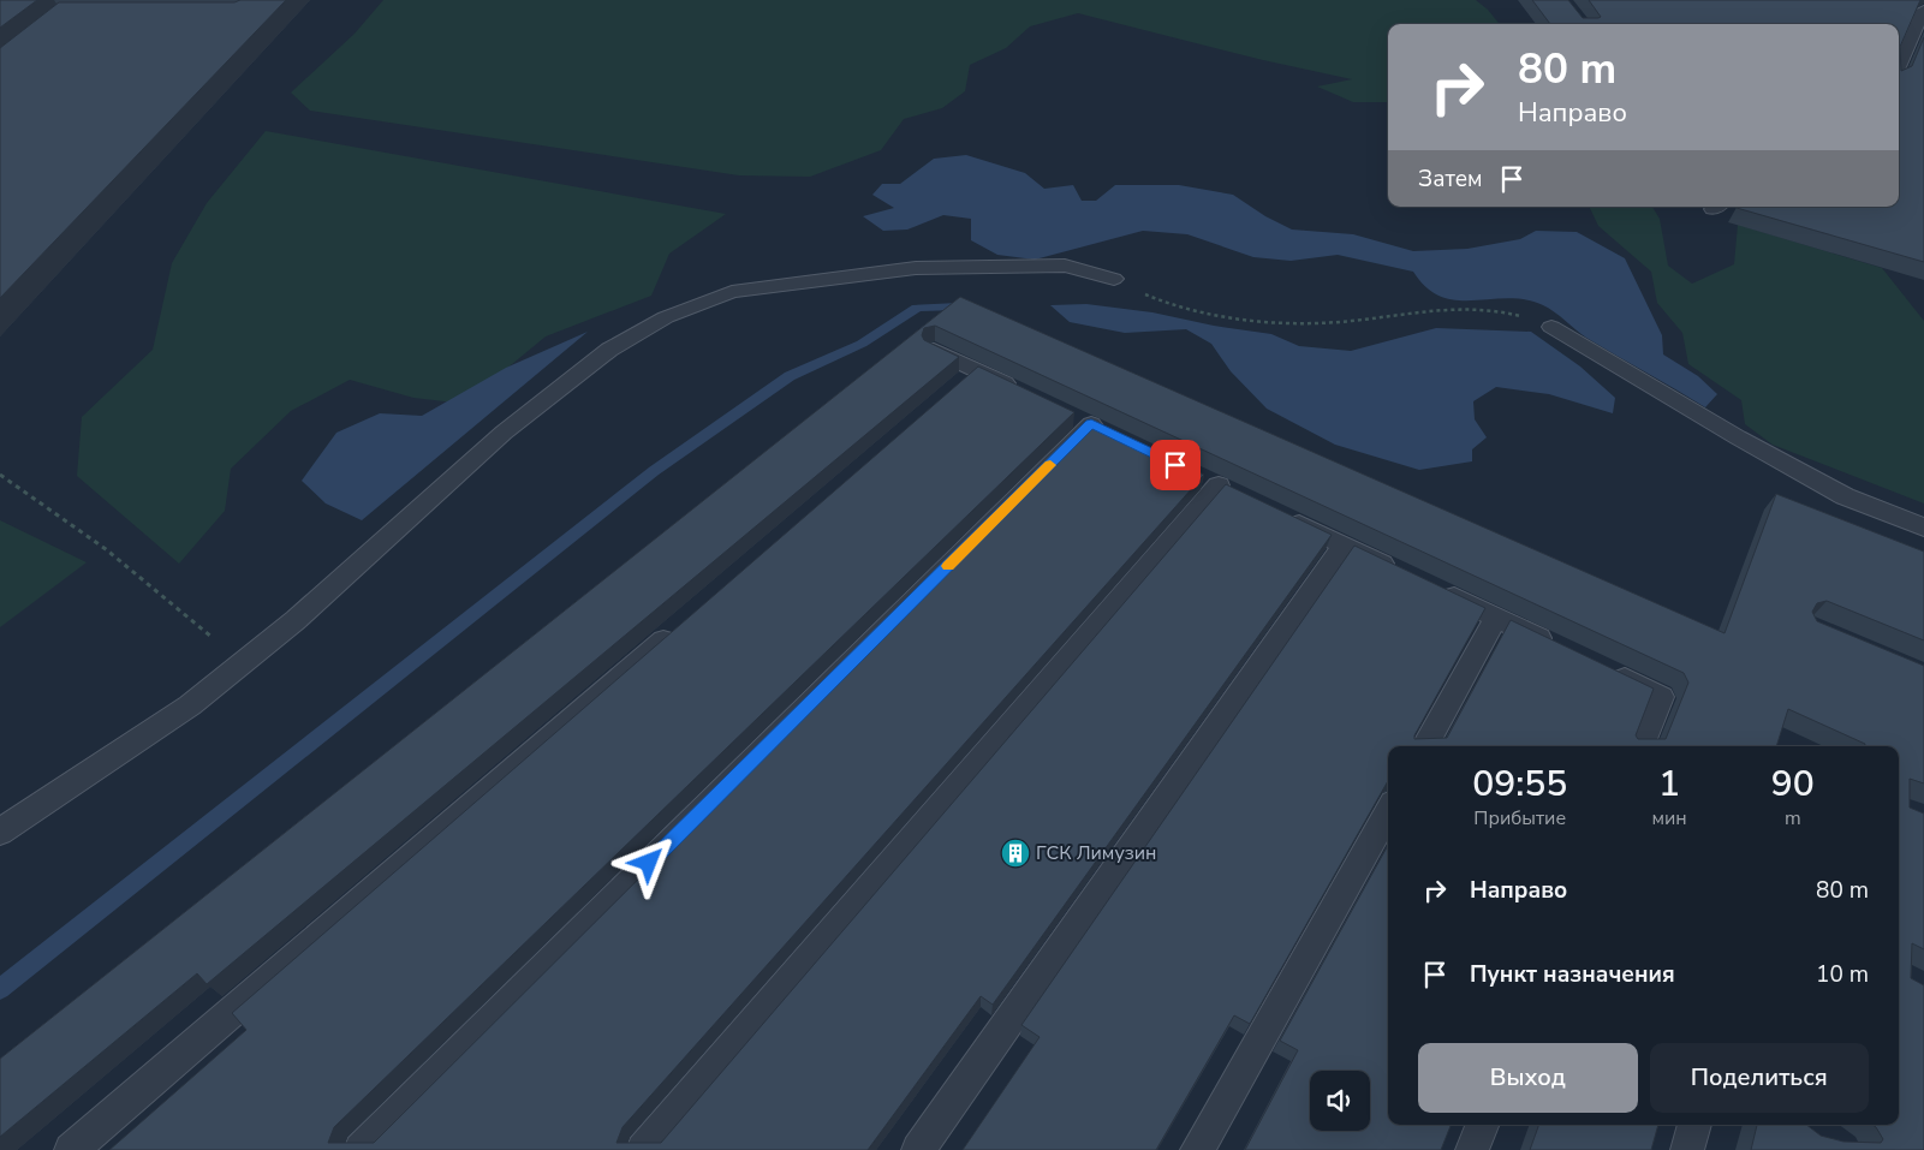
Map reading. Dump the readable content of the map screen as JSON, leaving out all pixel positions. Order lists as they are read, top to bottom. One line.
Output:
{"places":{"building":["ГСК Лимузин"]},"page":{"turn":["80 m","Направо"],"then":"Затем","eta":["09:55","Прибытие","1","мин","90","m"],"list":[{"name":"Направо","value":"80 m"},{"name":"Пункт назначения","value":"10 m"}],"buttons":["Выход","Поделиться"]}}
